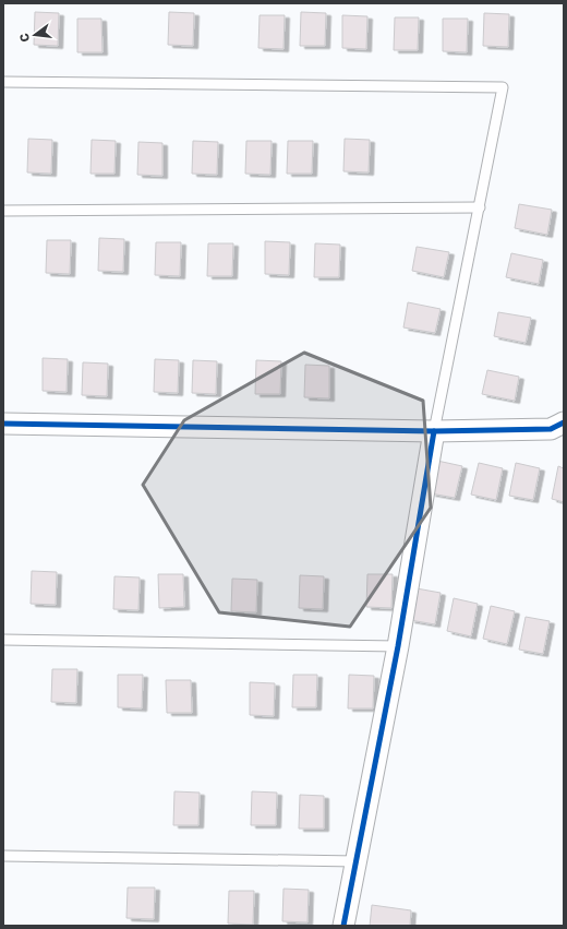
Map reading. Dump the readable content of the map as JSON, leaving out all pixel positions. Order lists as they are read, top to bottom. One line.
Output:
{"north":"left"}
